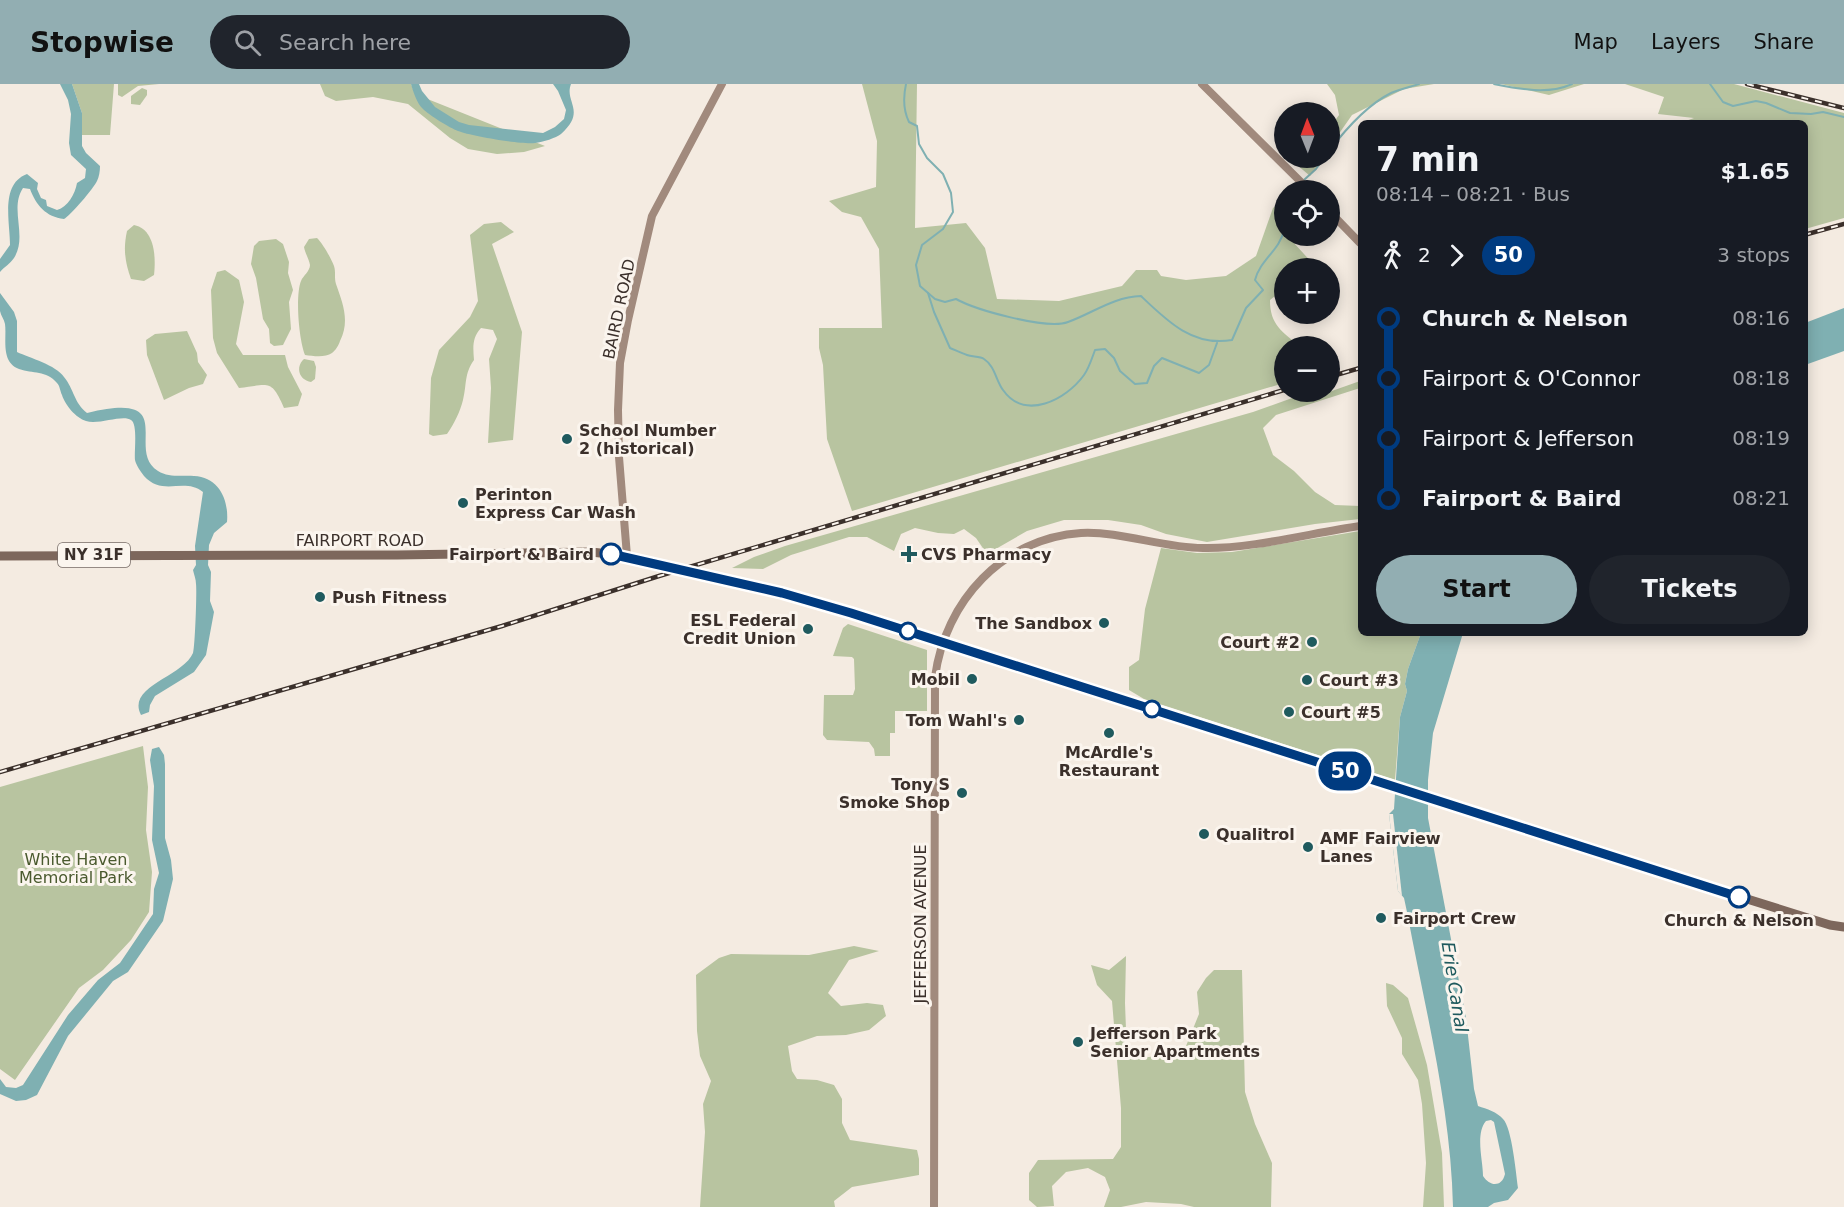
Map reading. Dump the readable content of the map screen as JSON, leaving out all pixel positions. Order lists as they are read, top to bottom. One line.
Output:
{"streets":{"main road":["FAIRPORT ROAD","NY 31F"],"street":["BAIRD ROAD","JEFFERSON AVENUE"]},"crossings":[["BAIRD ROAD","FAIRPORT ROAD"],["FAIRPORT ROAD","JEFFERSON AVENUE"]],"water":["Erie Canal"],"parks":["White Haven Memorial Park"],"places":{"other":["School Number 2 (historical)","Perinton Express Car Wash","Fairport & Baird","Push Fitness","The Sandbox","ESL Federal Credit Union","Court #2","Mobil","Court #3","Court #5","Tom Wahl's","McArdle's Restaurant","Tony S Smoke Shop","Qualitrol","AMF Fairview Lanes","Church & Nelson","Fairport Crew","Jefferson Park Senior Apartments"],"health":["CVS Pharmacy"]},"lines":["bus line 50"],"north":"top","page":{"header":"Stopwise","search":"Search here","nav":["Map","Layers","Share"],"on_map":"50","map_buttons":["+","−"],"heading":["7 min","08:14 – 08:21 · Bus","$1.65"],"legs":["2","50","3 stops"],"list":[{"name":"Church & Nelson","value":"08:16"},{"name":"Fairport & O'Connor","value":"08:18"},{"name":"Fairport & Jefferson","value":"08:19"},{"name":"Fairport & Baird","value":"08:21"}],"buttons":["Start","Tickets"]}}
